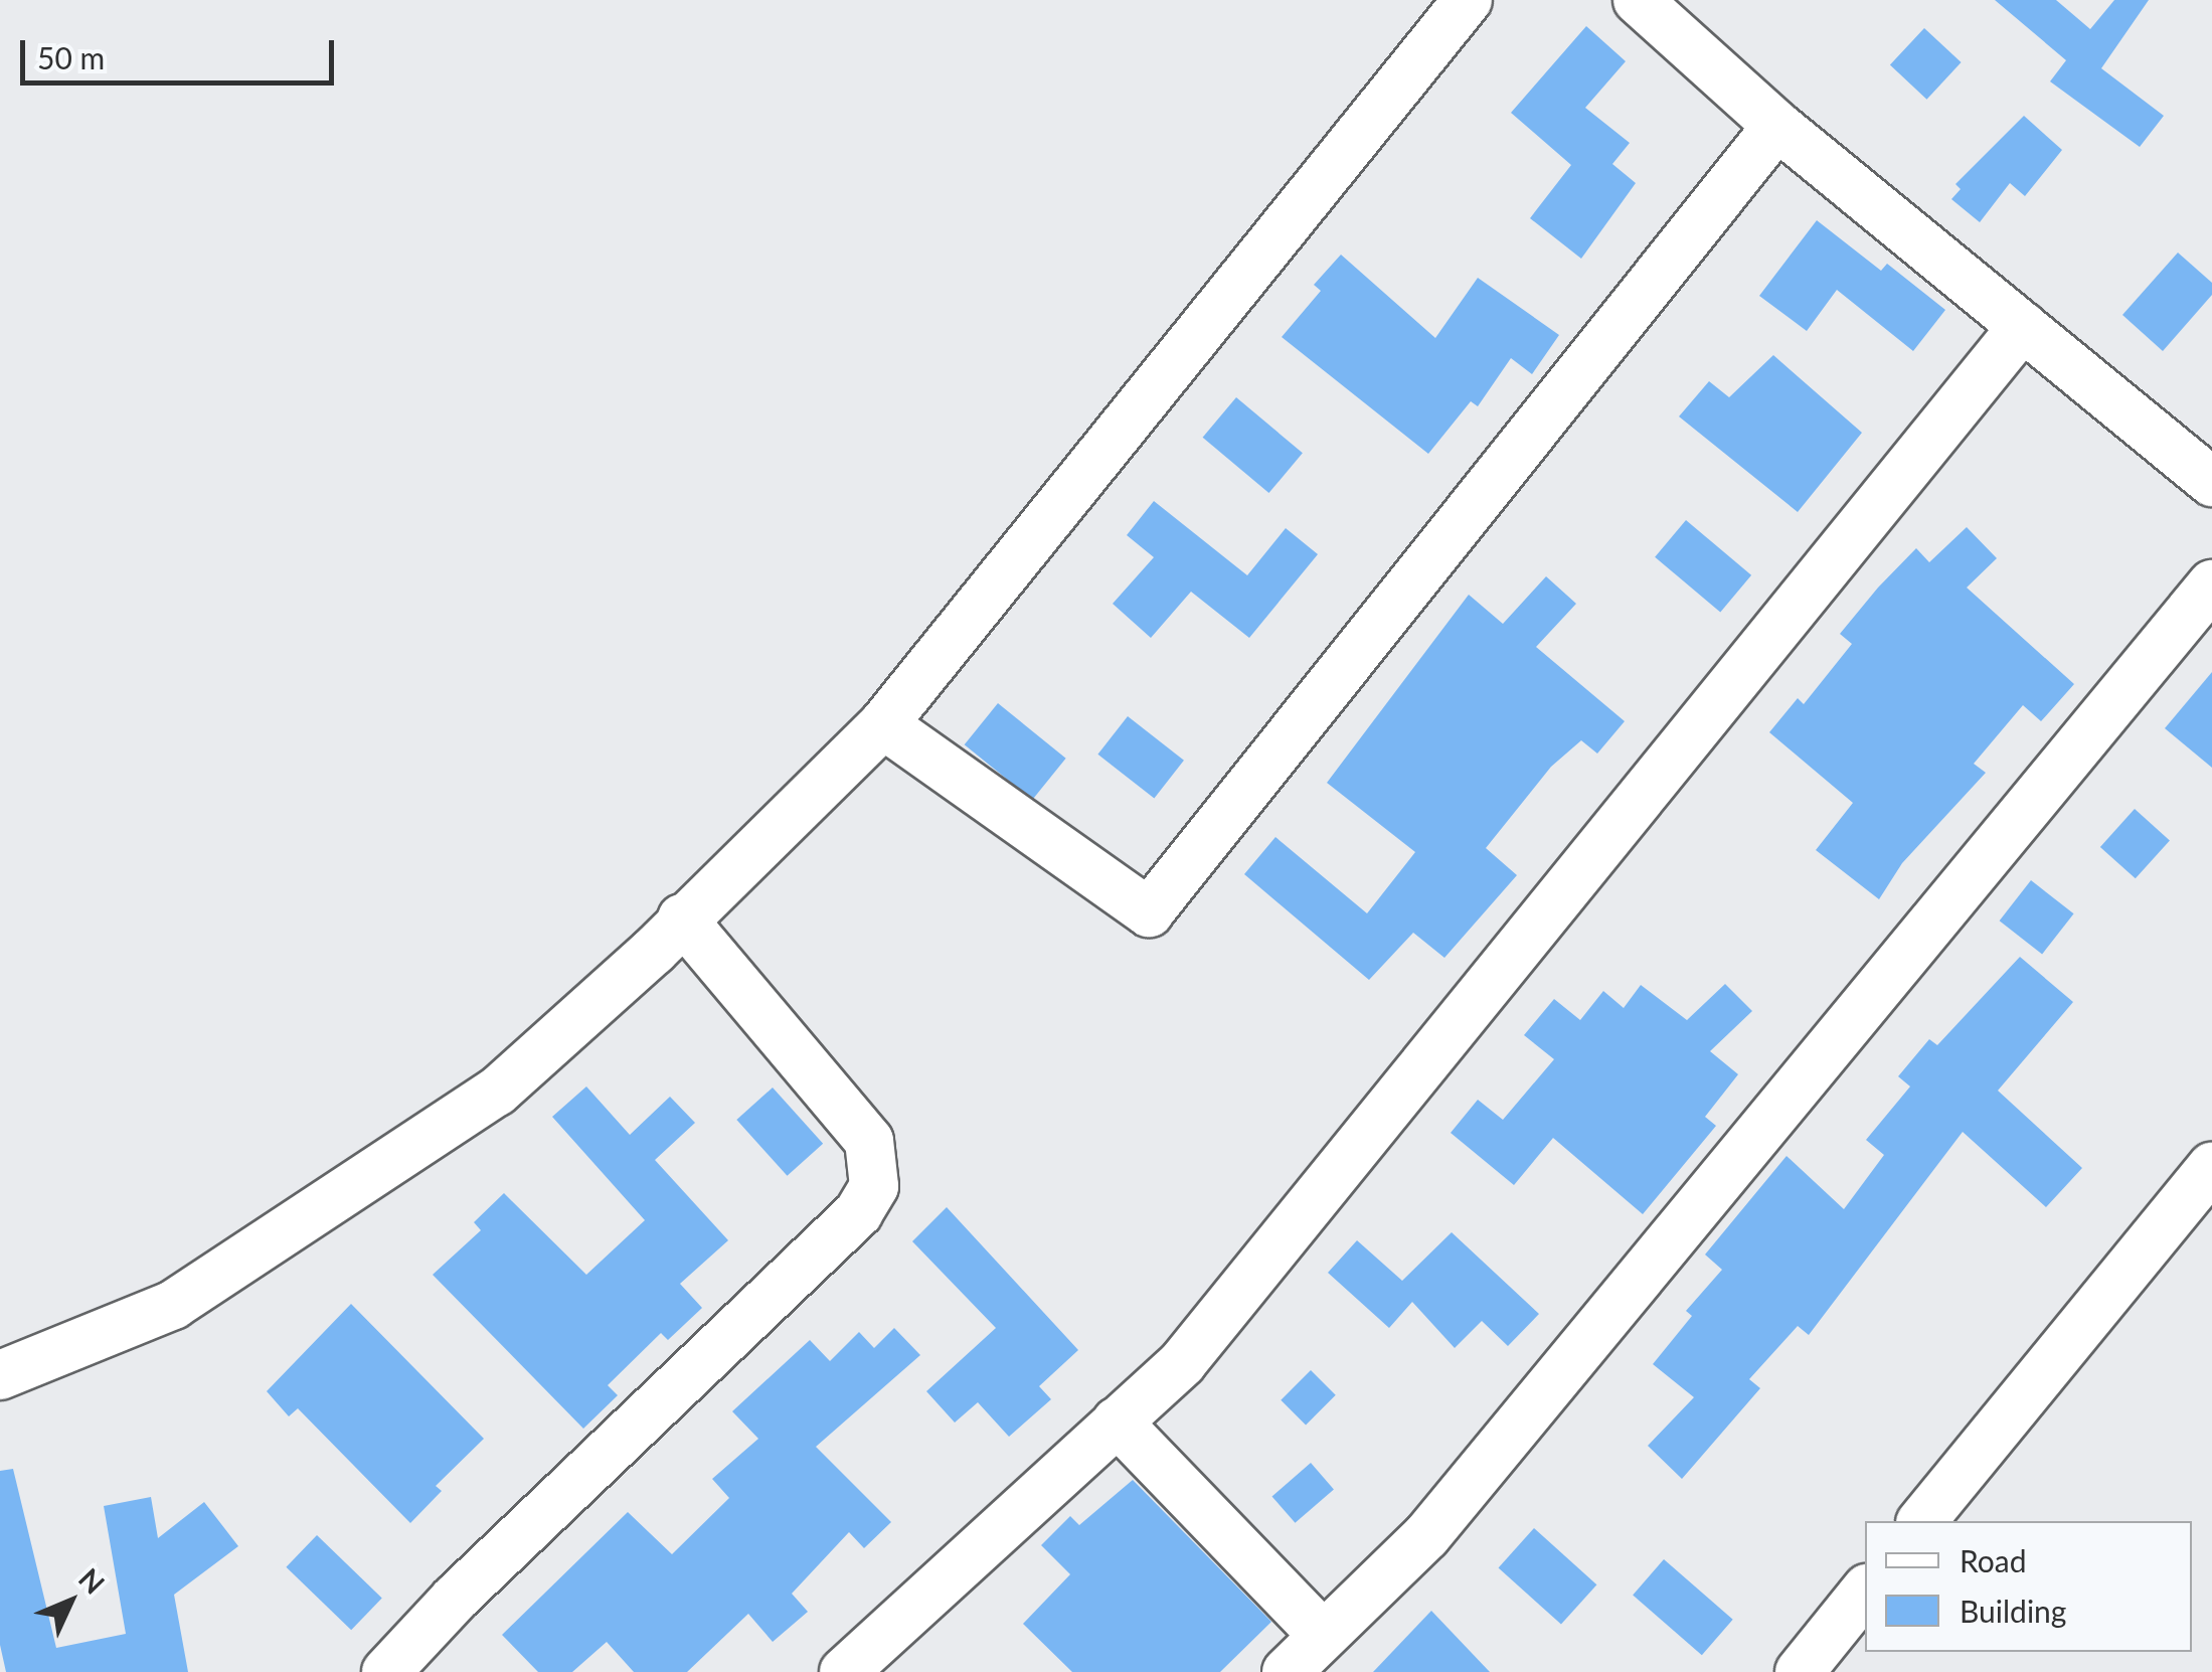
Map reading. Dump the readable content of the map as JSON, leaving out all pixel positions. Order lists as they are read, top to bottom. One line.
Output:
{"legend":["Road","Building"],"scale_bar":"50 m","north":"top right"}
